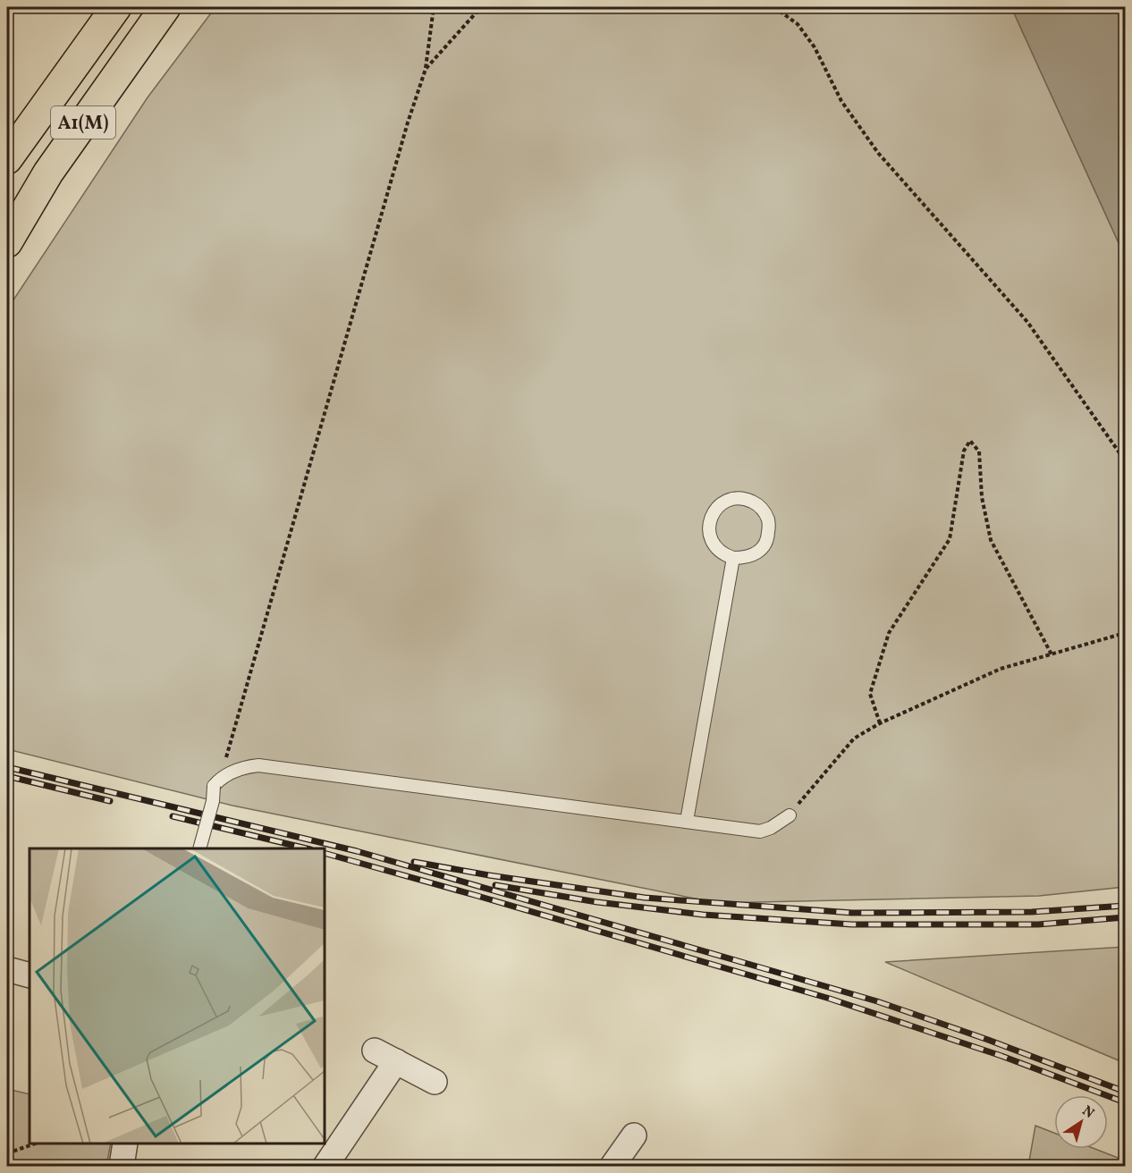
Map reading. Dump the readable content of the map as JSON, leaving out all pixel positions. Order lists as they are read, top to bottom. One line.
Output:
{"streets":{"highway":["A1(M)"]},"north":"top right"}
